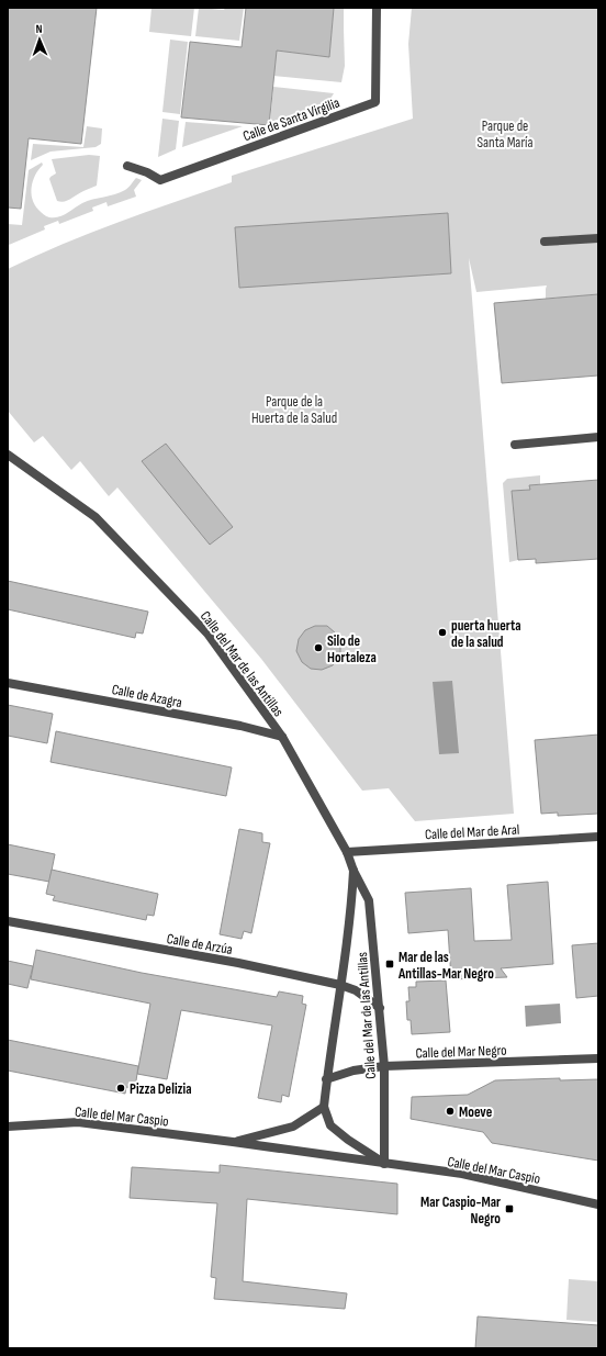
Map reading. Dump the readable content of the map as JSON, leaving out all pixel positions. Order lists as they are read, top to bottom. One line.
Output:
{"streets":{"street":["Calle de Santa Virgilia","Calle del Mar de las Antillas","Calle de Azagra","Calle del Mar de Aral","Calle de Arzúa","Calle del Mar Negro","Calle del Mar Caspio"]},"crossings":[["Calle del Mar de las Antillas","Calle de Azagra"],["Calle del Mar de las Antillas","Calle del Mar de Aral"],["Calle del Mar de las Antillas","Calle de Arzúa"],["Calle del Mar de las Antillas","Calle del Mar Negro"],["Calle del Mar de las Antillas","Calle del Mar Caspio"]],"parks":["Parque de Santa María","Parque de la Huerta de la Salud"],"places":{"other":["puerta huerta de la salud","Silo de Hortaleza","Pizza Delizia","Moeve"],"transit":["Mar de las Antillas-Mar Negro","Mar Caspio-Mar Negro"]},"north":"top"}
